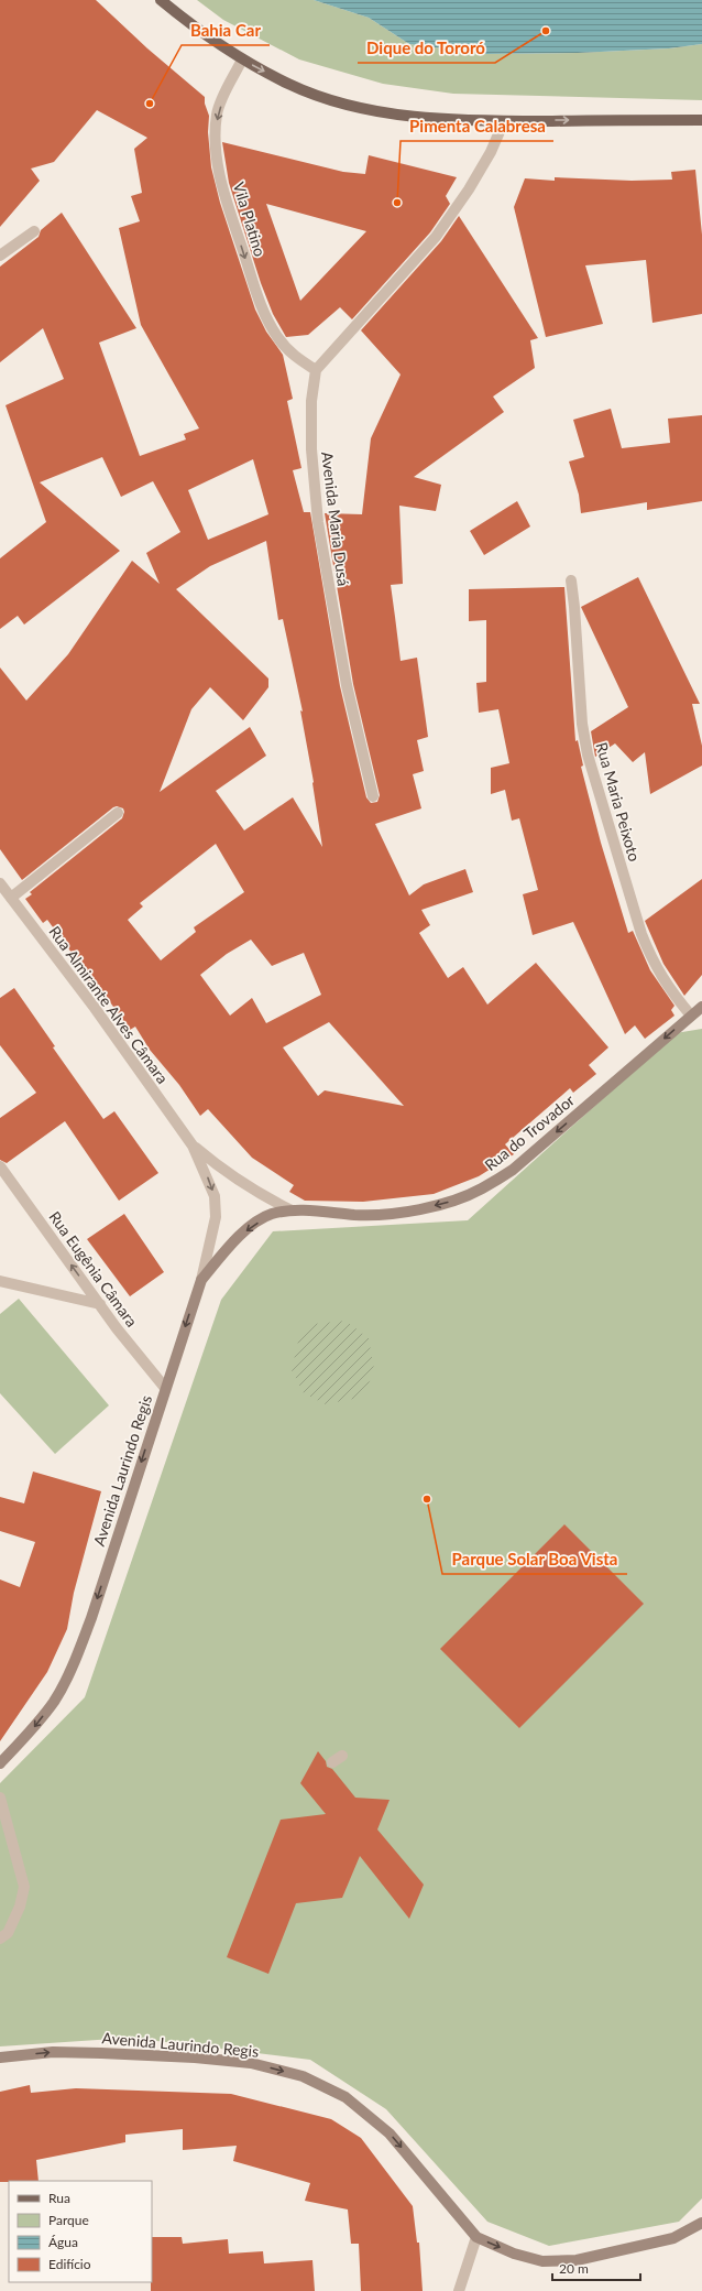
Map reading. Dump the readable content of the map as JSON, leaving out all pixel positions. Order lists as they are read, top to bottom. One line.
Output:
{"streets":{"street":["Vila Platino","Avenida Maria Dusá","Rua Maria Peixoto","Rua Almirante Alves Câmara","Rua do Trovador","Rua Eugênia Câmara","Avenida Laurindo Regis"]},"crossings":[["Vila Platino","Avenida Maria Dusá"],["Rua Maria Peixoto","Rua do Trovador"],["Rua Almirante Alves Câmara","Rua do Trovador"],["Rua Almirante Alves Câmara","Avenida Laurindo Regis"],["Rua do Trovador","Avenida Laurindo Regis"],["Rua Eugênia Câmara","Avenida Laurindo Regis"]],"one_way":["Vila Platino","Rua do Trovador","Rua Eugênia Câmara"],"places":["Dique do Tororó","Bahia Car","Pimenta Calabresa","Parque Solar Boa Vista"],"legend":["Rua","Parque","Água","Edifício"],"scale_bar":"20 m"}
